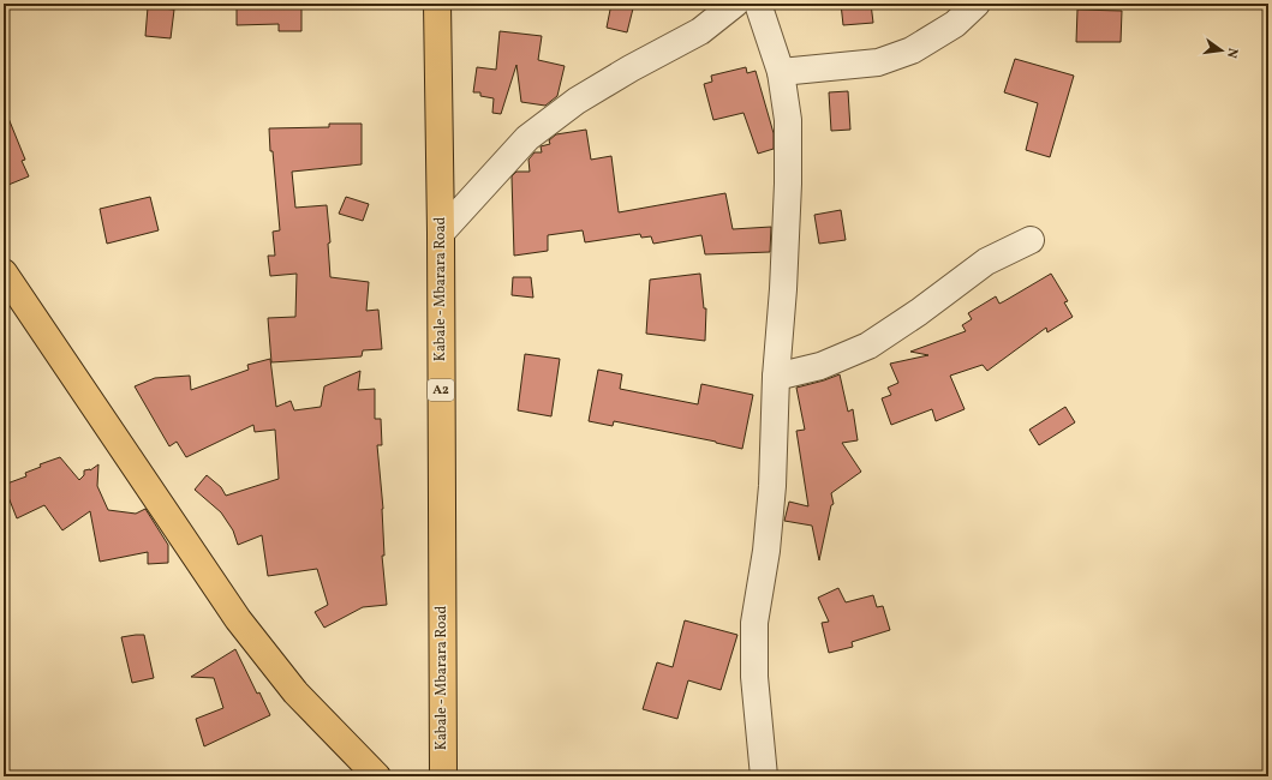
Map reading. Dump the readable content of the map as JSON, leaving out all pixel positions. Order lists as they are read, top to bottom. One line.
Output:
{"streets":{"main road":["Kabale - Mbarara Road","A2"]},"north":"right"}
